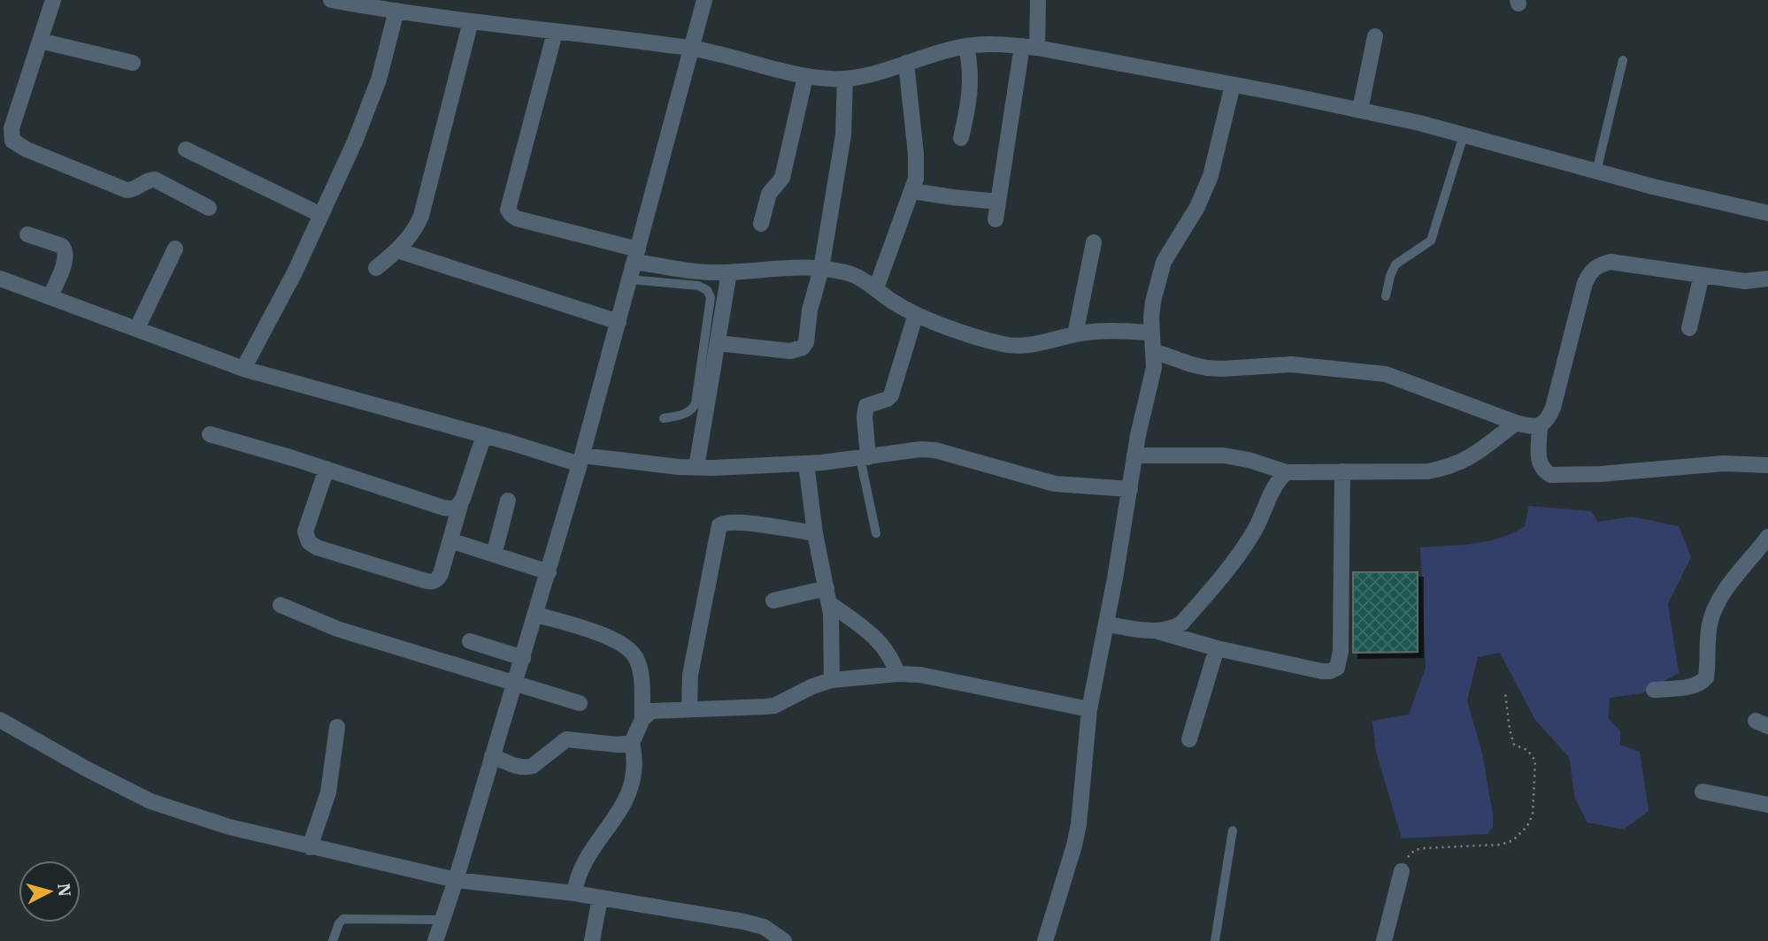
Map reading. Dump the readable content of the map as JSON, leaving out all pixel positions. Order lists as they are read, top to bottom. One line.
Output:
{"north":"right"}
